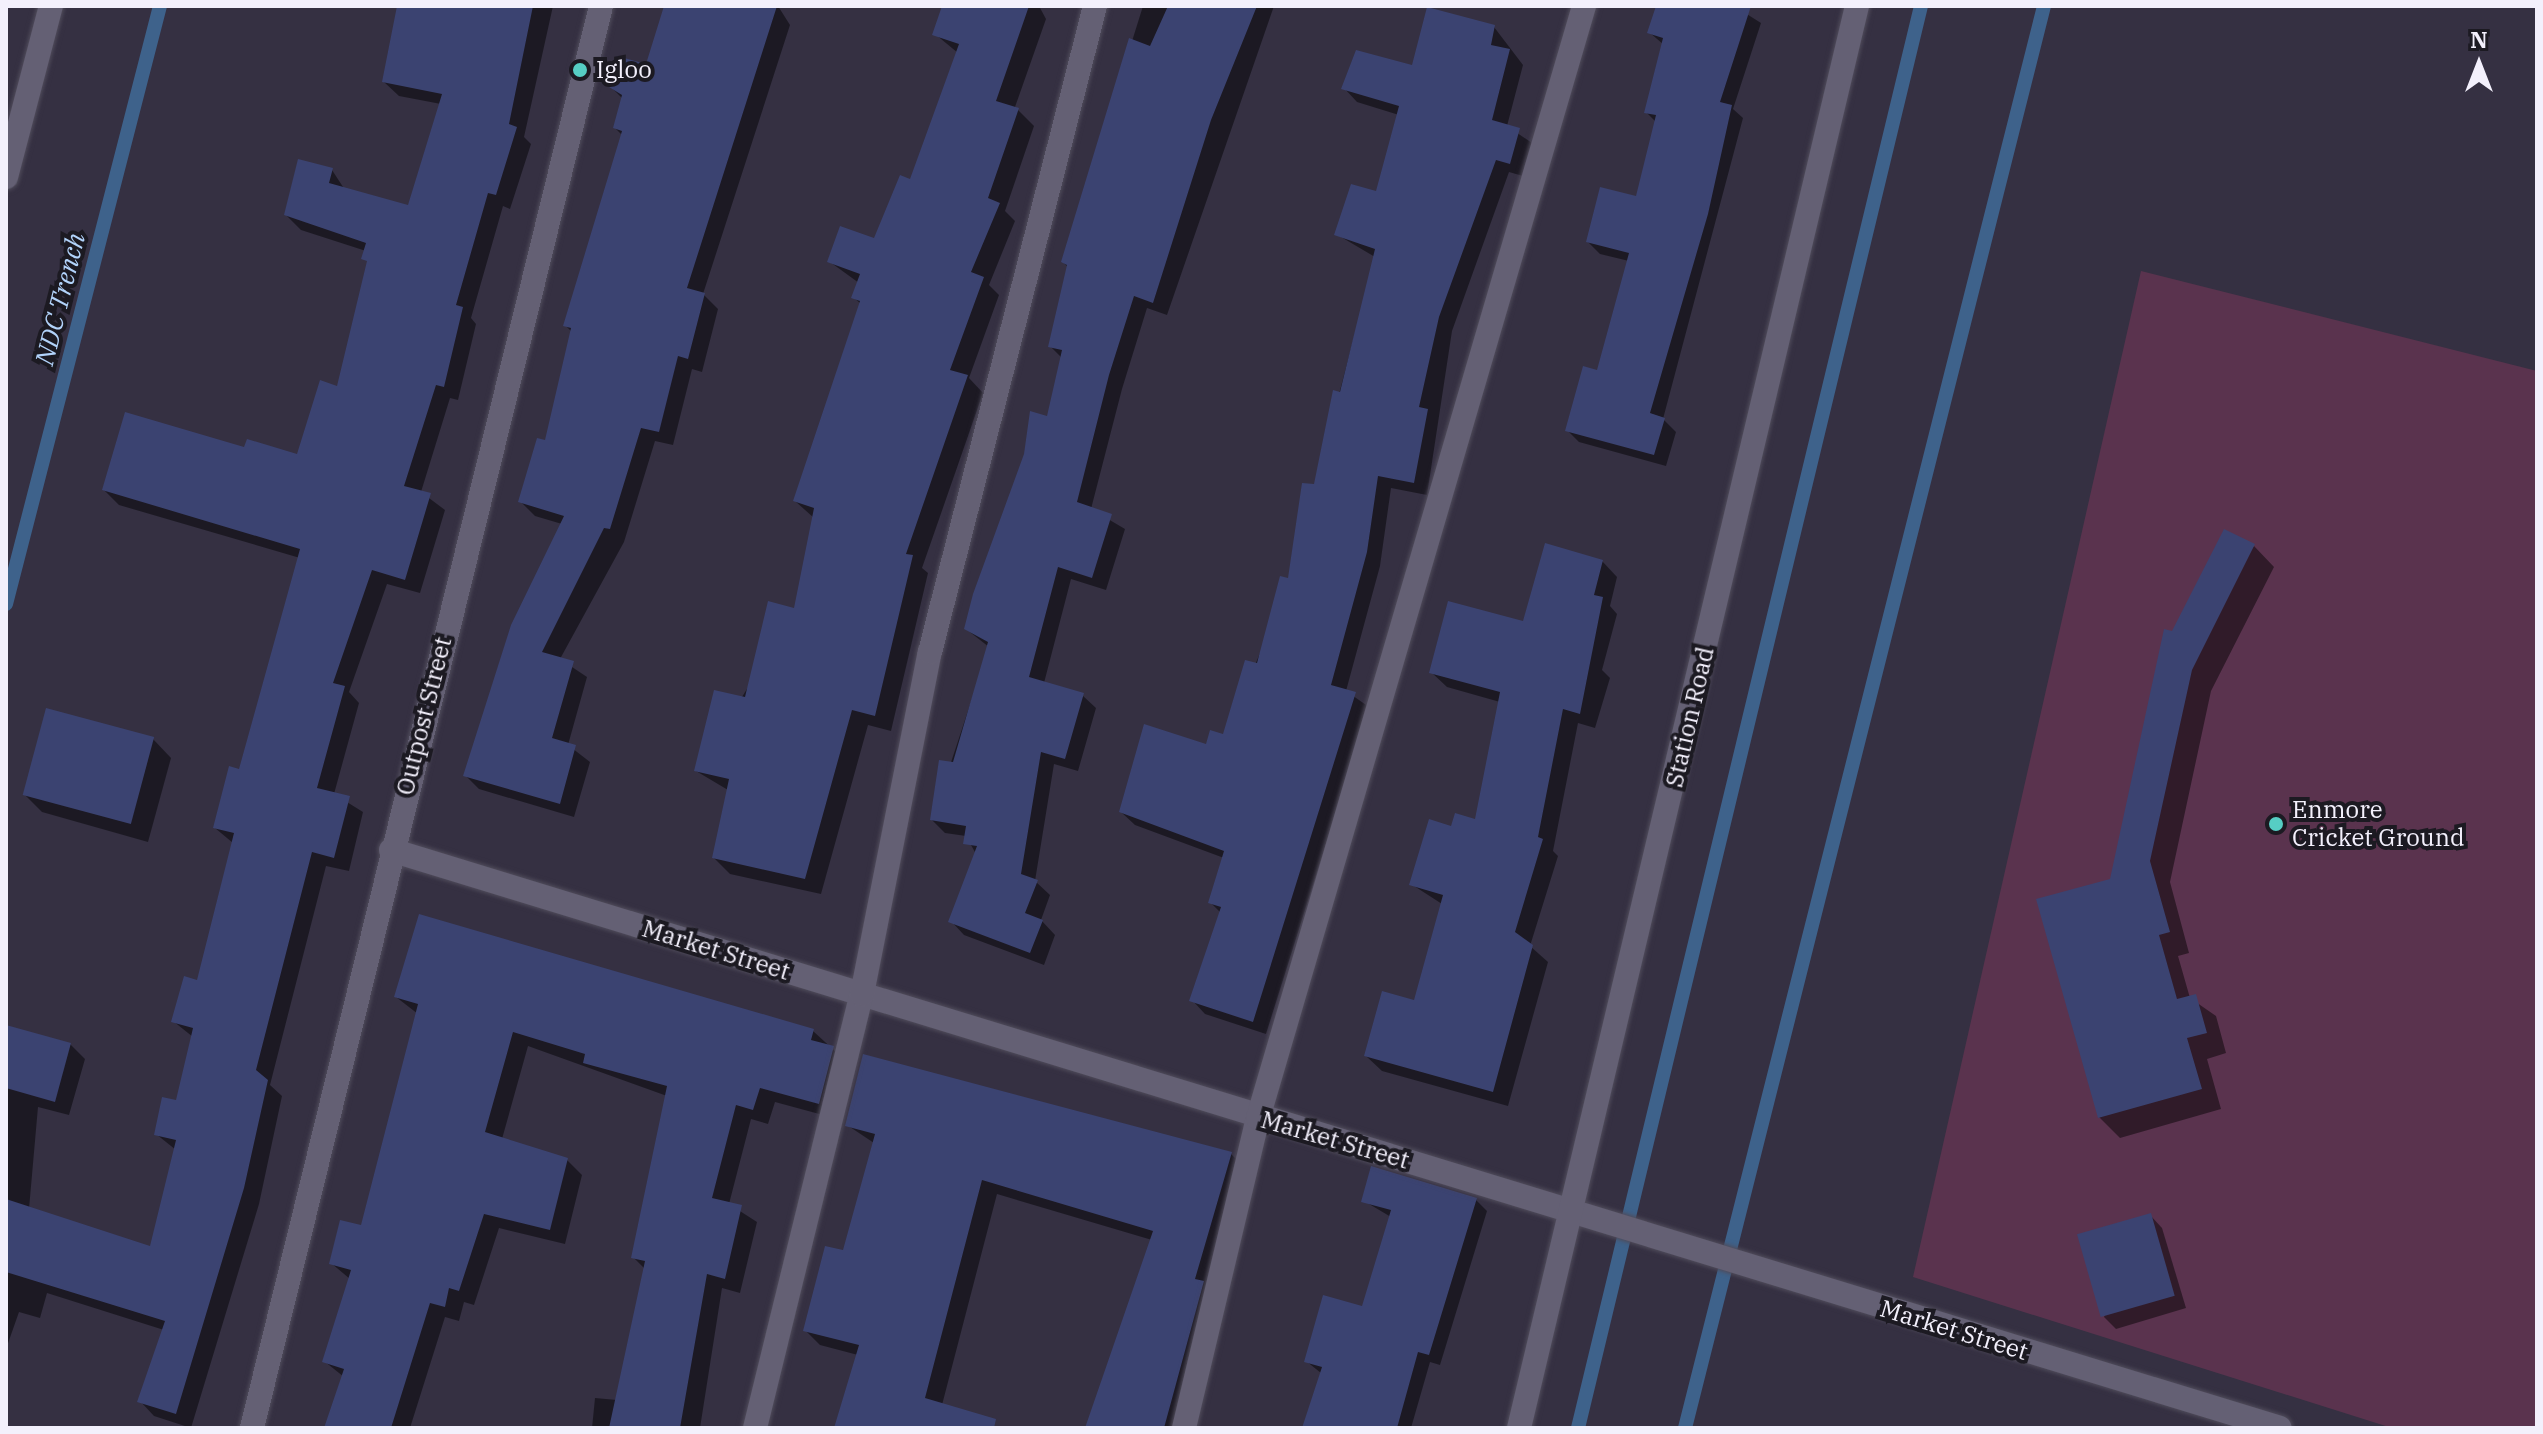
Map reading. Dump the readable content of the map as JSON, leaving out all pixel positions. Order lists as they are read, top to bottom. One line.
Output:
{"streets":{"street":["Outpost Street","Station Road","Market Street"]},"crossings":[["Outpost Street","Market Street"],["Station Road","Market Street"]],"water":["NDC Trench"],"places":["Igloo","Enmore Cricket Ground"],"north":"top"}
